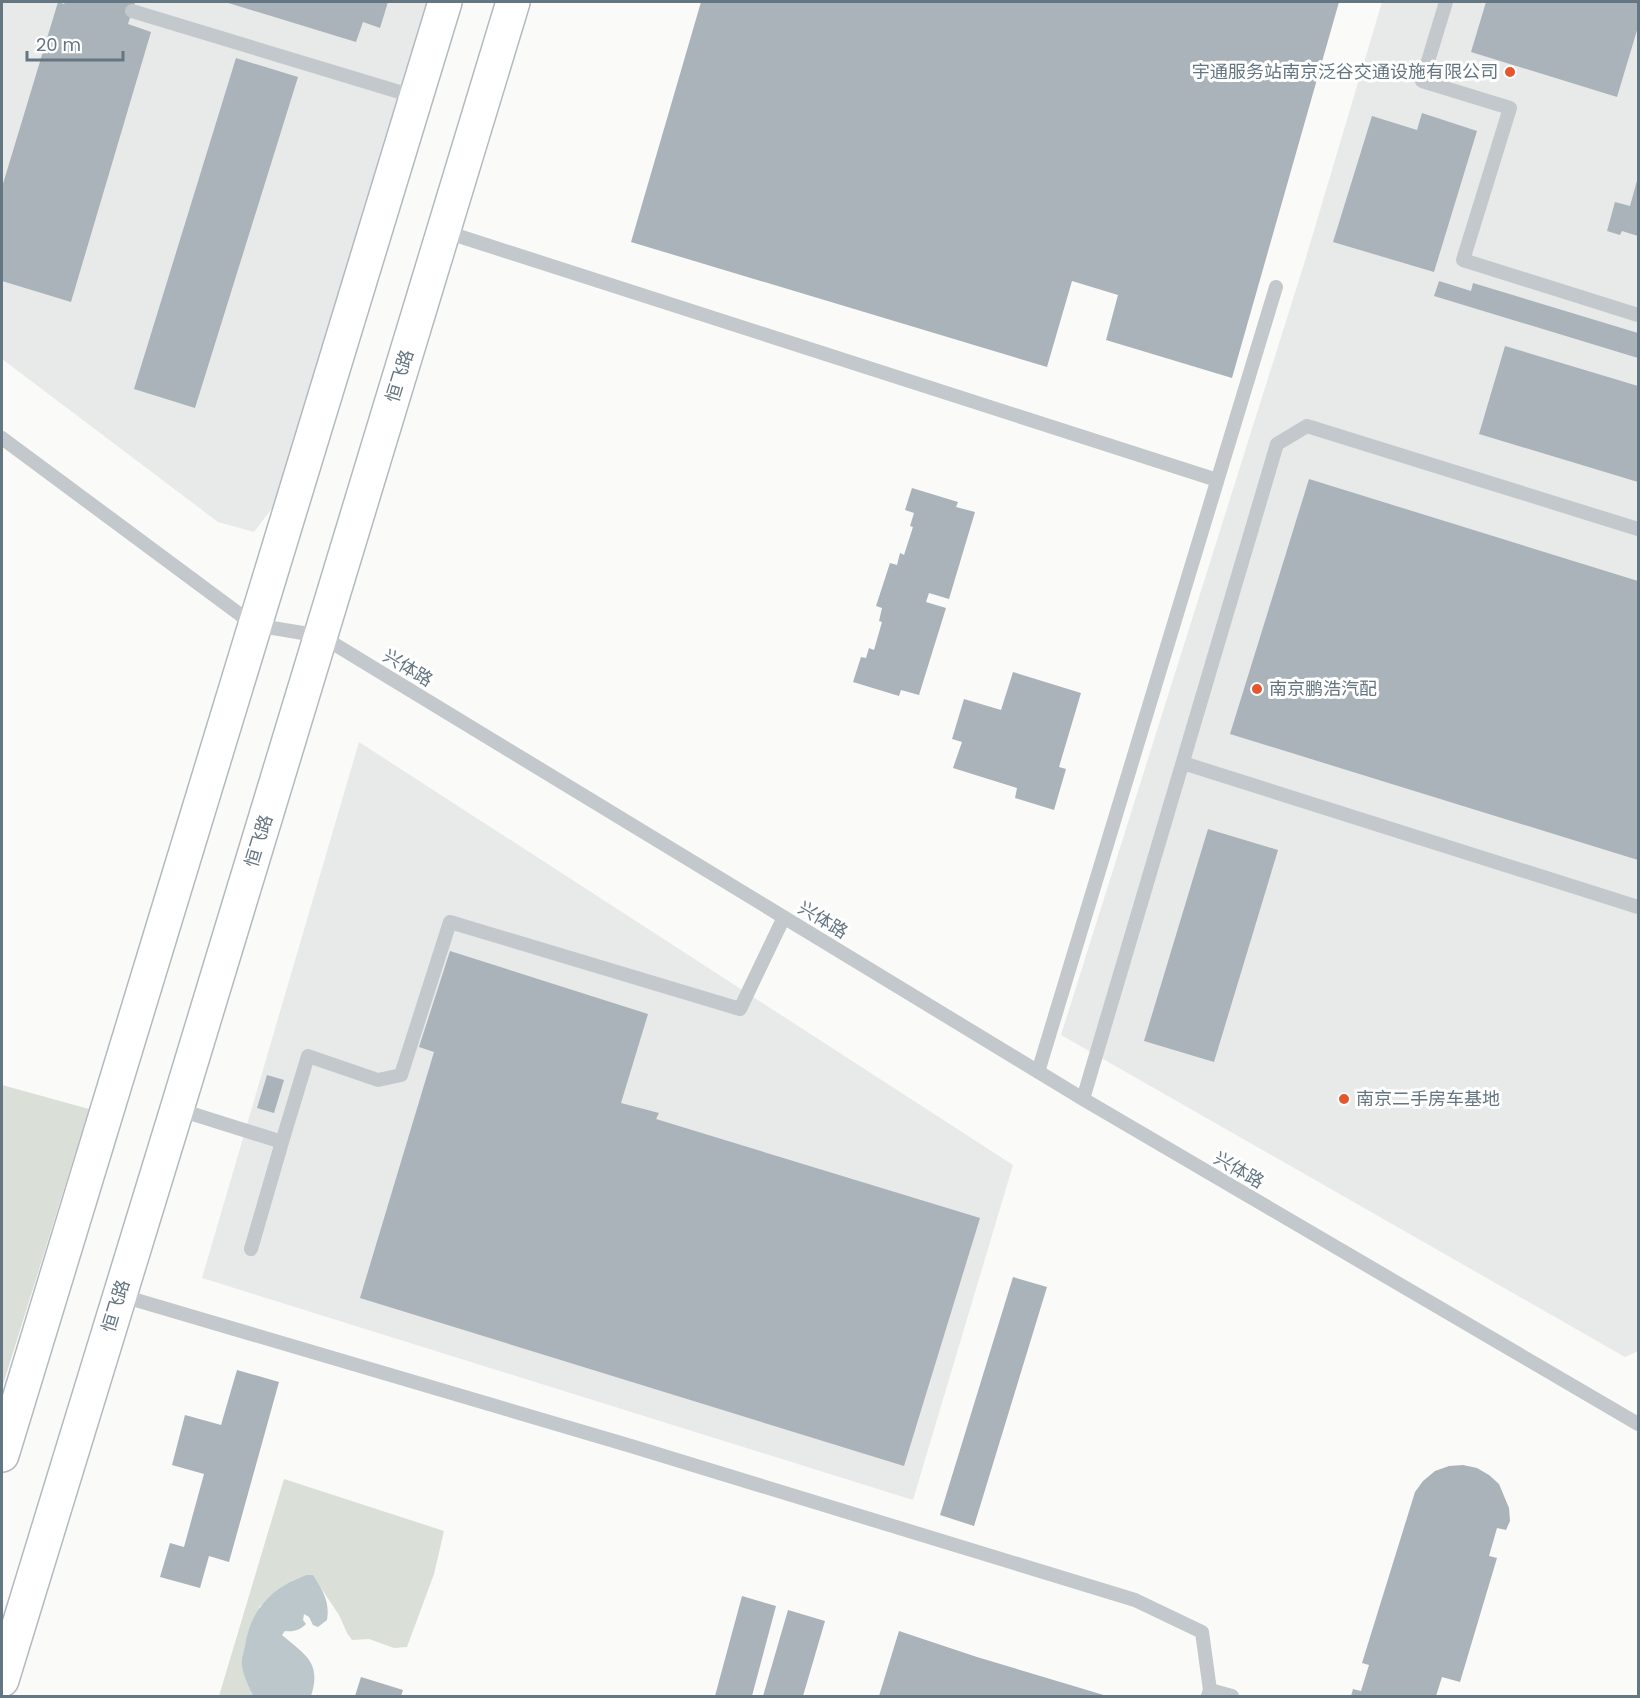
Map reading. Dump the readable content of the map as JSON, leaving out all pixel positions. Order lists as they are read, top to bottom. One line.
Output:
{"streets":{"main road":["恒飞路"],"lane":["兴体路"]},"crossings":[["恒飞路","兴体路"]],"places":["宇通服务站南京泛谷交通设施有限公司","南京鹏浩汽配","南京二手房车基地"],"scale_bar":"20 m"}
